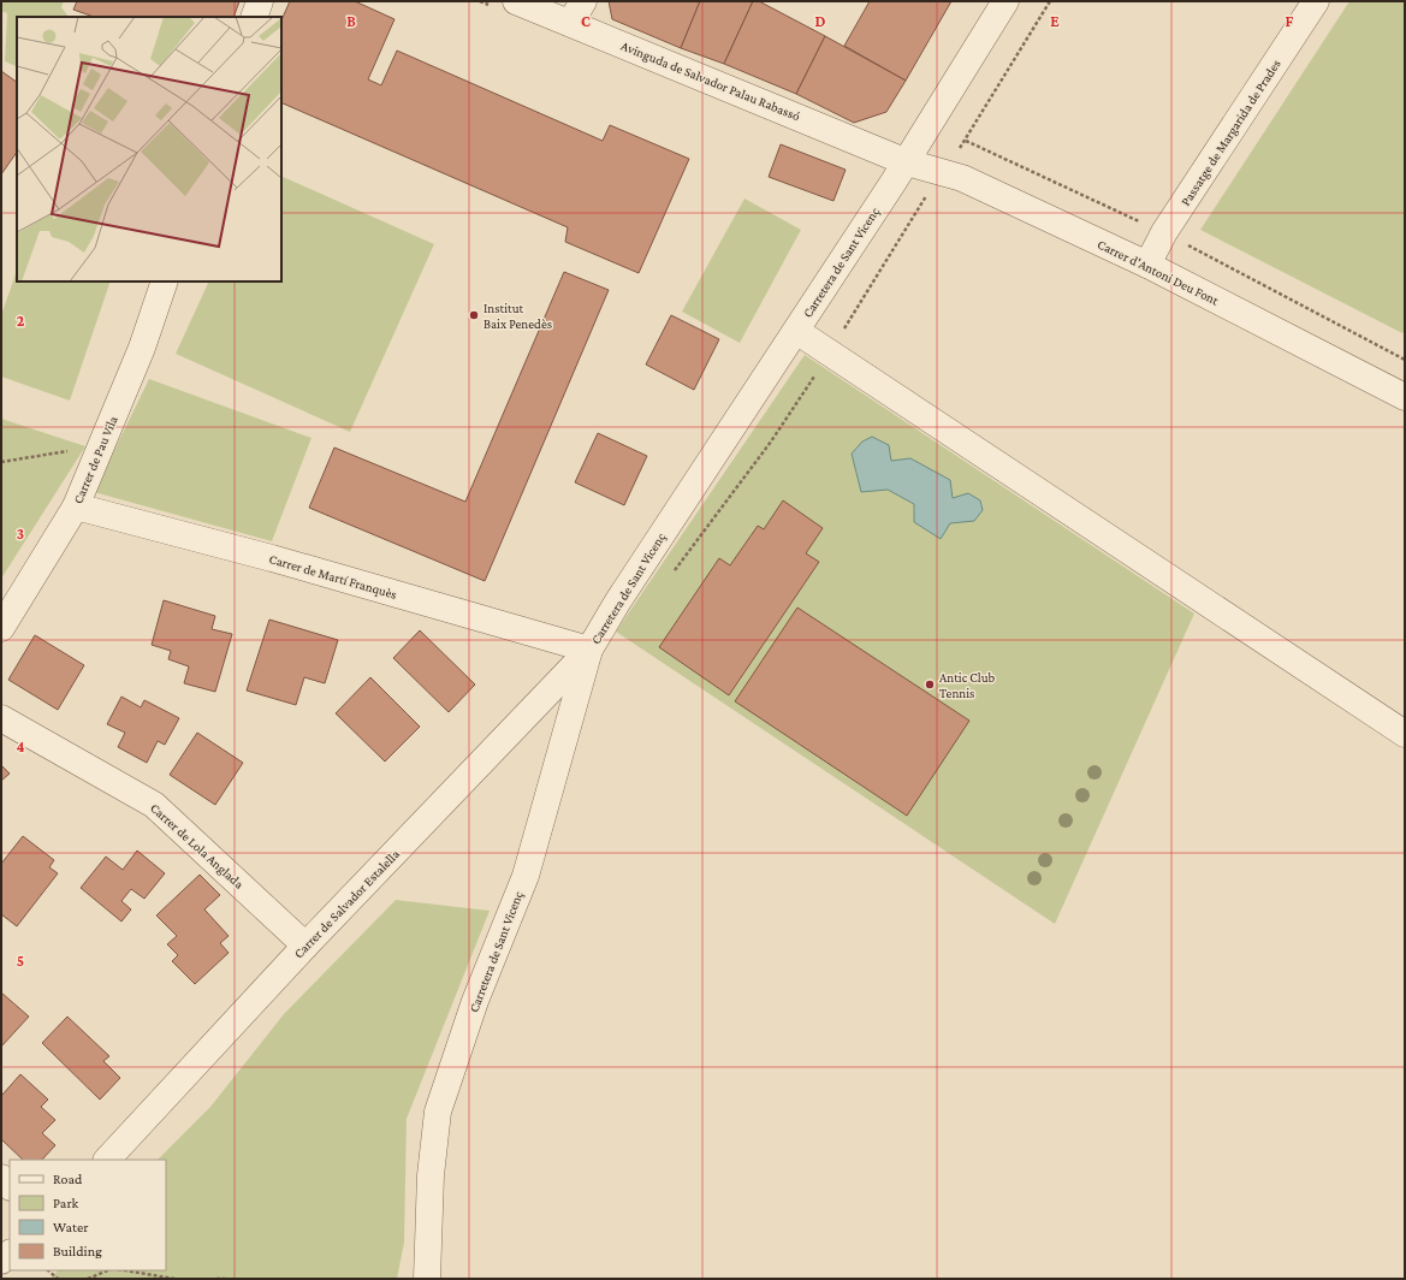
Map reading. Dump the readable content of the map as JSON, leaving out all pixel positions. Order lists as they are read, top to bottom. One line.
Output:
{"streets":{"street":["Avinguda de Salvador Palau Rabassó","Passatge de Margarida de Prades","Carretera de Sant Vicenç","Carrer d'Antoni Deu Font","Carrer de Pau Vila","Carrer de Martí Franquès","Carrer de Lola Anglada","Carrer de Salvador Estalella"]},"crossings":[["Avinguda de Salvador Palau Rabassó","Carretera de Sant Vicenç"],["Avinguda de Salvador Palau Rabassó","Carrer d'Antoni Deu Font"],["Passatge de Margarida de Prades","Carrer d'Antoni Deu Font"],["Carretera de Sant Vicenç","Carrer d'Antoni Deu Font"],["Carretera de Sant Vicenç","Carrer de Martí Franquès"],["Carretera de Sant Vicenç","Carrer de Salvador Estalella"],["Carrer de Pau Vila","Carrer de Martí Franquès"],["Carrer de Martí Franquès","Carrer de Salvador Estalella"],["Carrer de Lola Anglada","Carrer de Salvador Estalella"]],"places":["Institut Baix Penedès","Antic Club Tennis"],"legend":["Road","Park","Water","Building"],"grid":{"columns":["B","C","D","E","F"],"rows":["2","3","4","5"]}}
